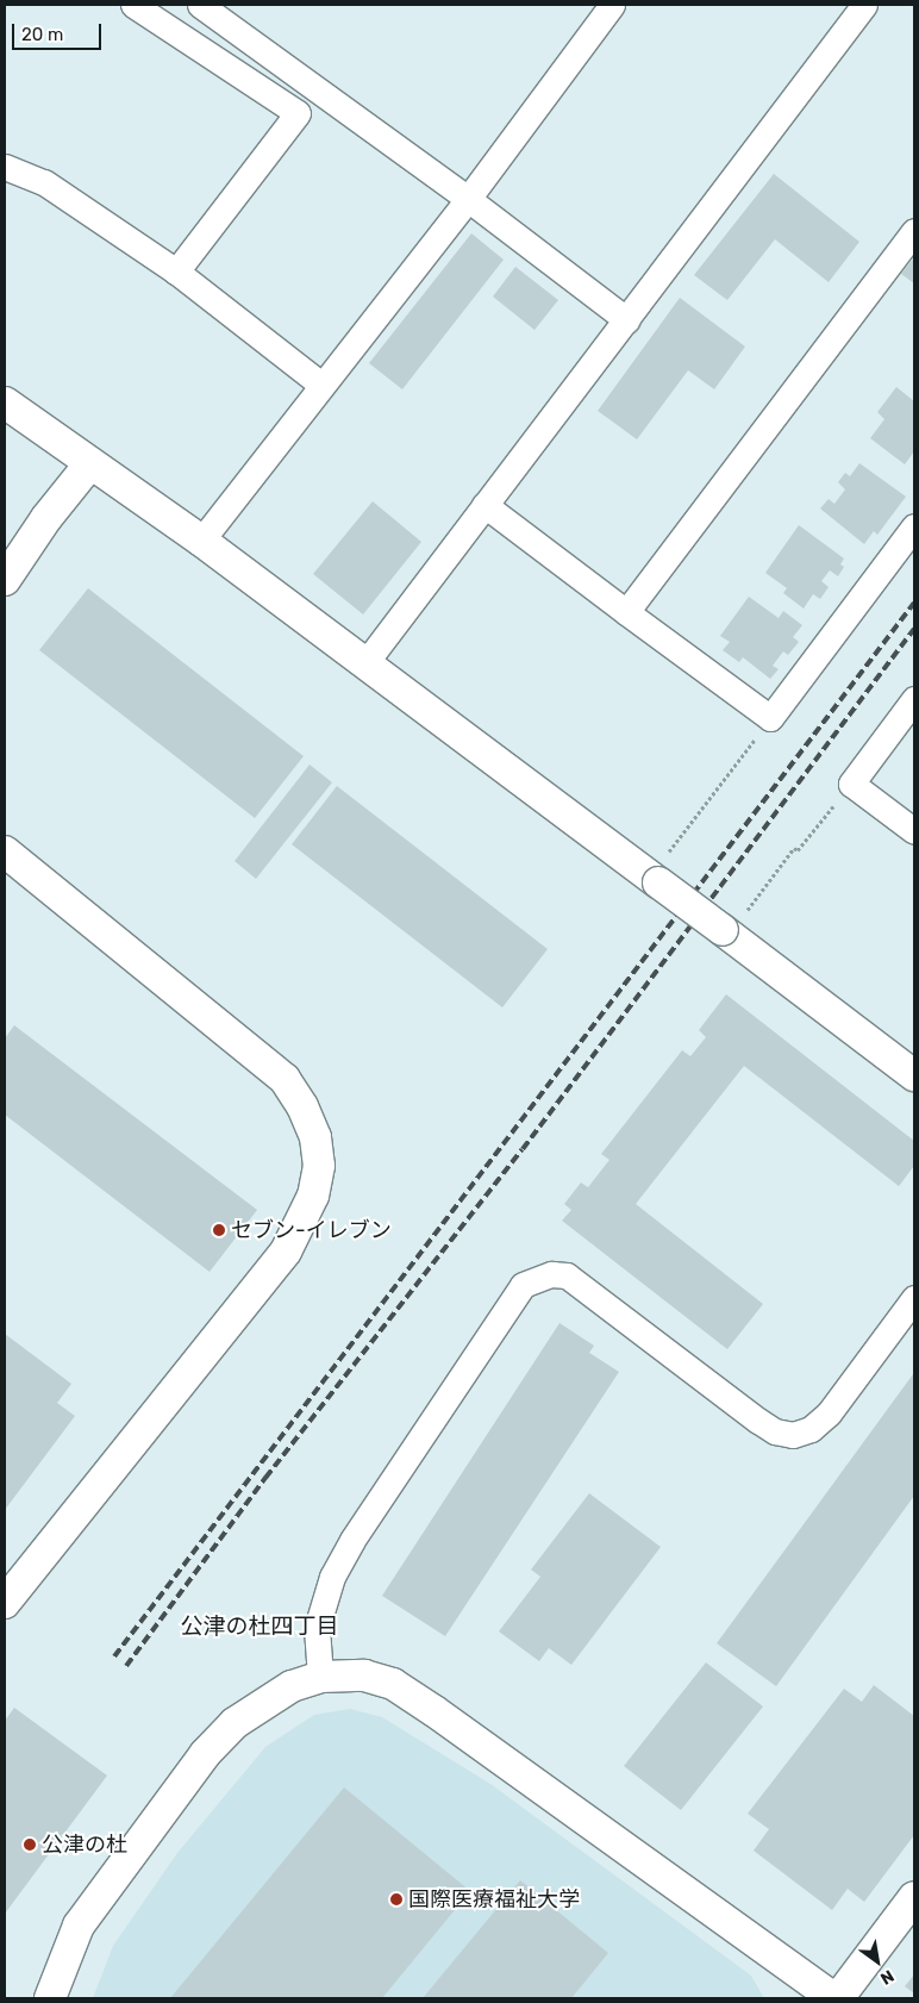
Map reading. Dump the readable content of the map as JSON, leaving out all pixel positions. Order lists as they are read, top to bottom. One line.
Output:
{"districts":["公津の杜四丁目"],"places":["セブン-イレブン","公津の杜","国際医療福祉大学"],"scale_bar":"20 m","north":"bottom right"}
